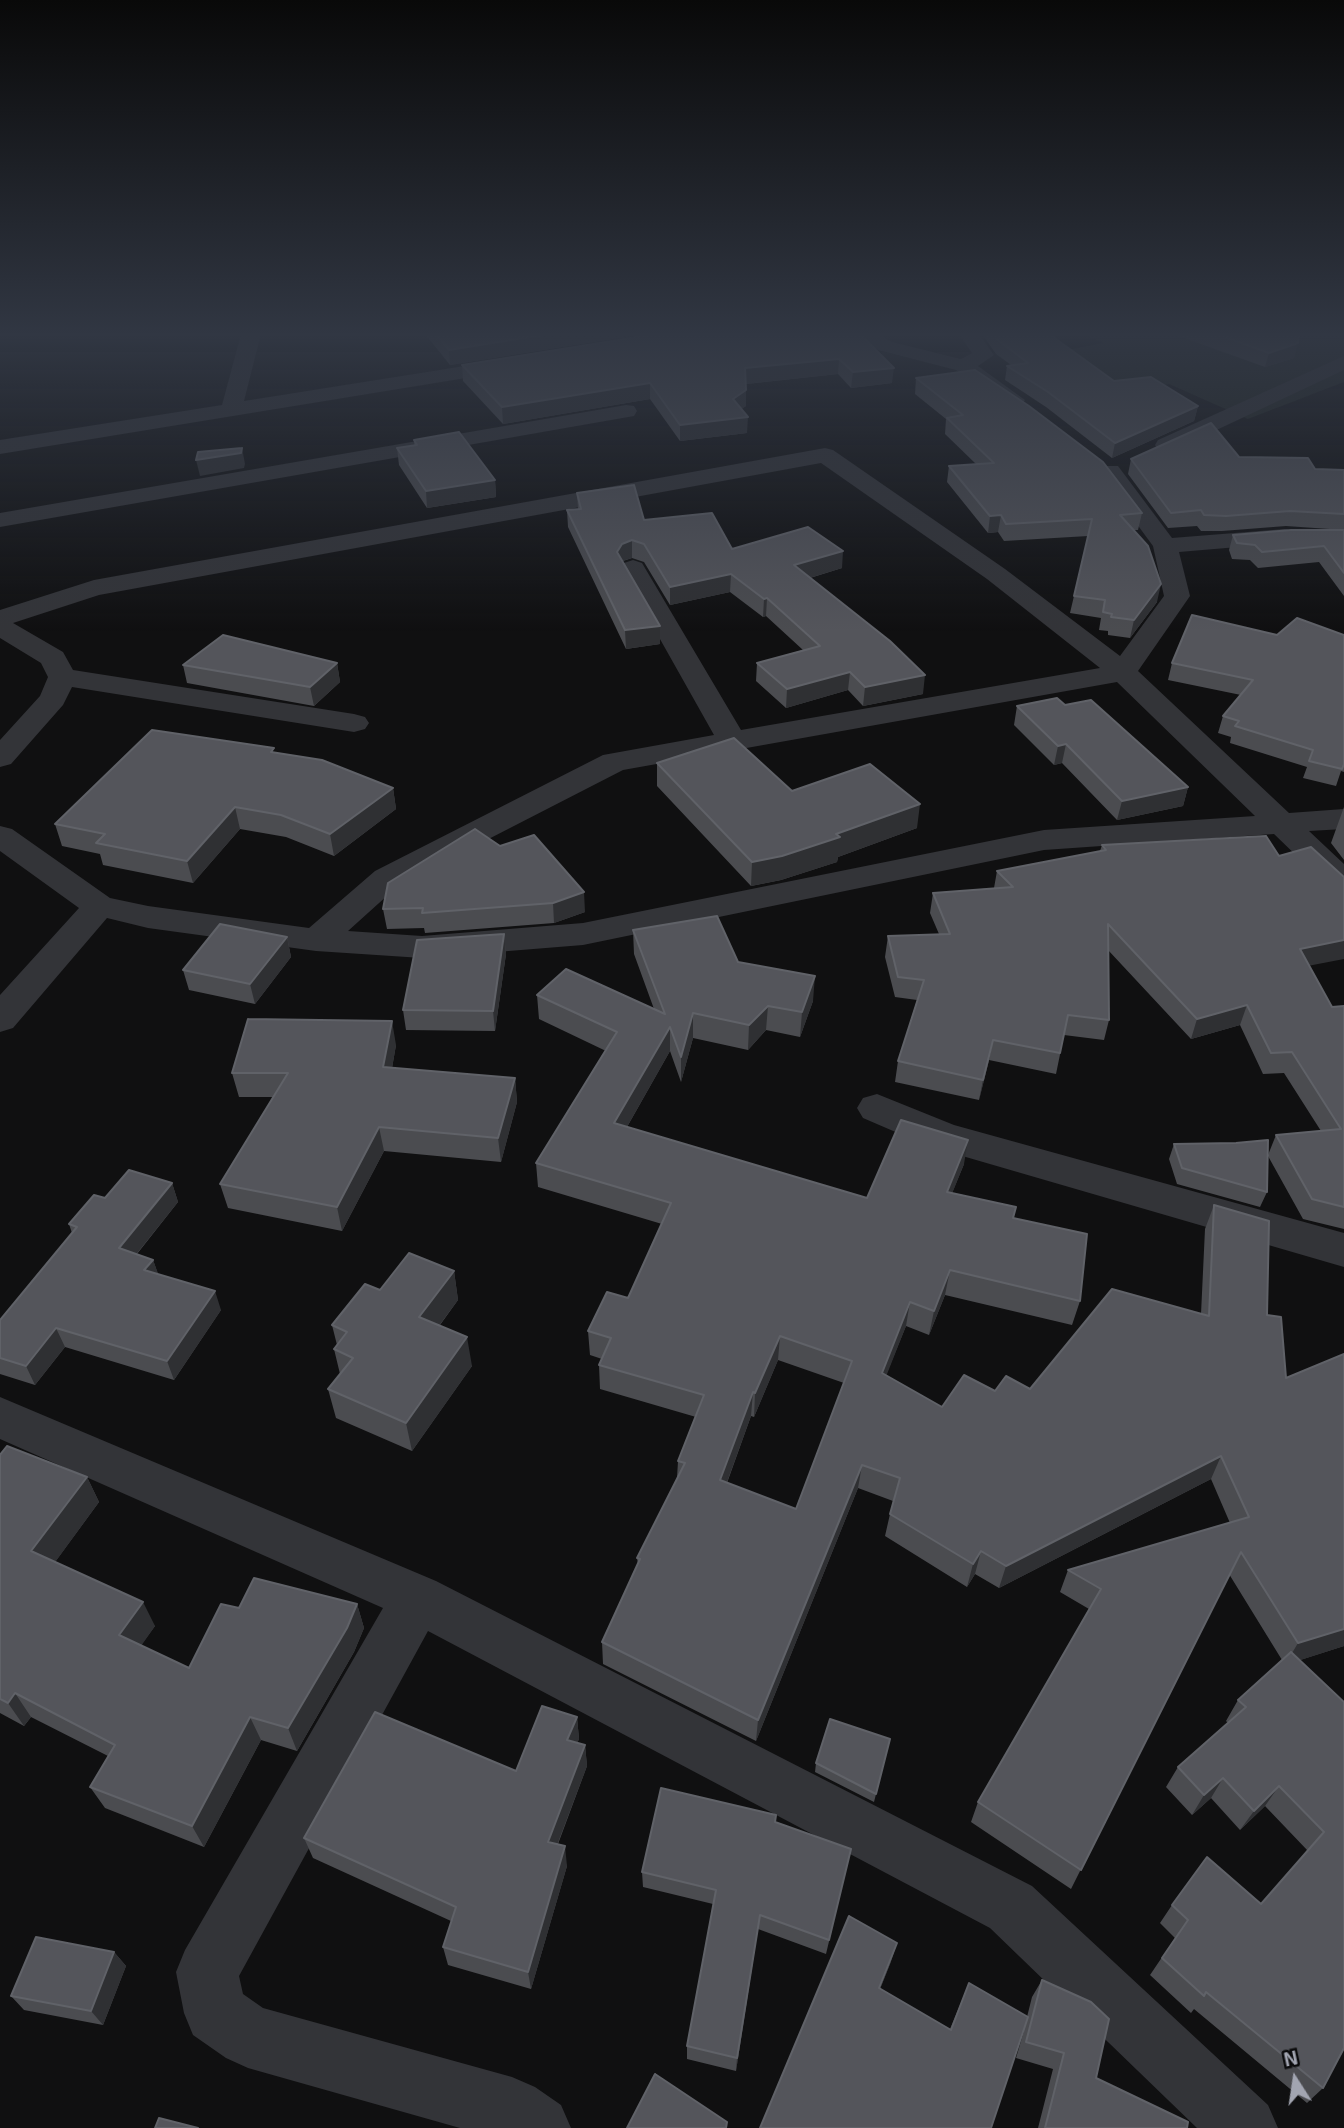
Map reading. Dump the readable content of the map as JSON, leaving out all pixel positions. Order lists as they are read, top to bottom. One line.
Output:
{"north":"top"}
